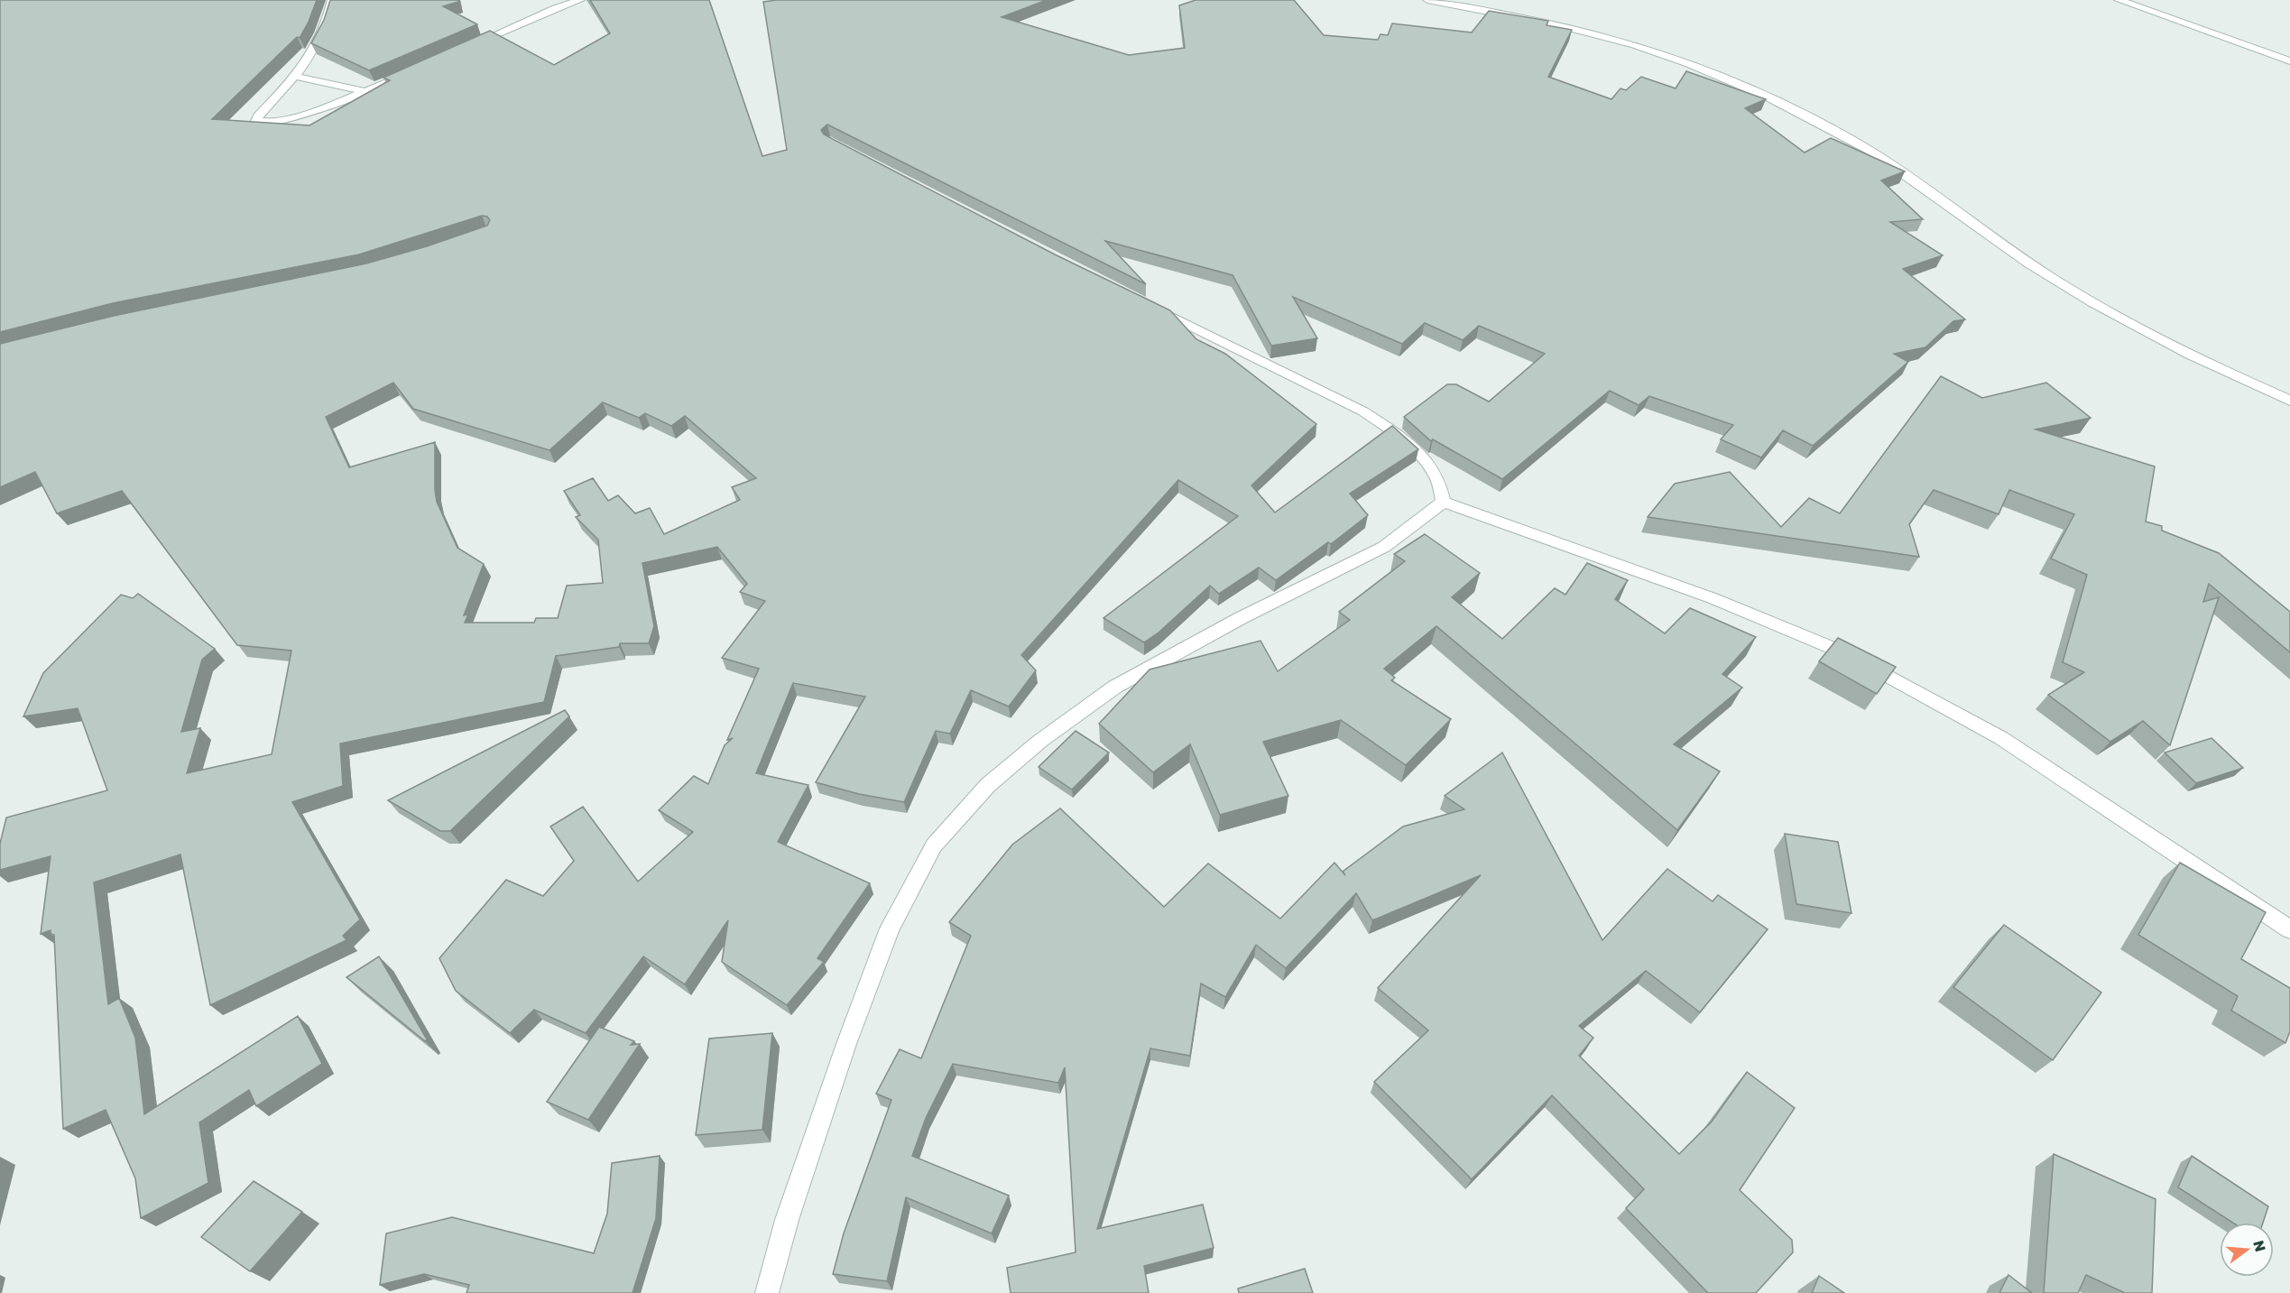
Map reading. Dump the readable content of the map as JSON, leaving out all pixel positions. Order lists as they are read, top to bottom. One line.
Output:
{"north":"right"}
